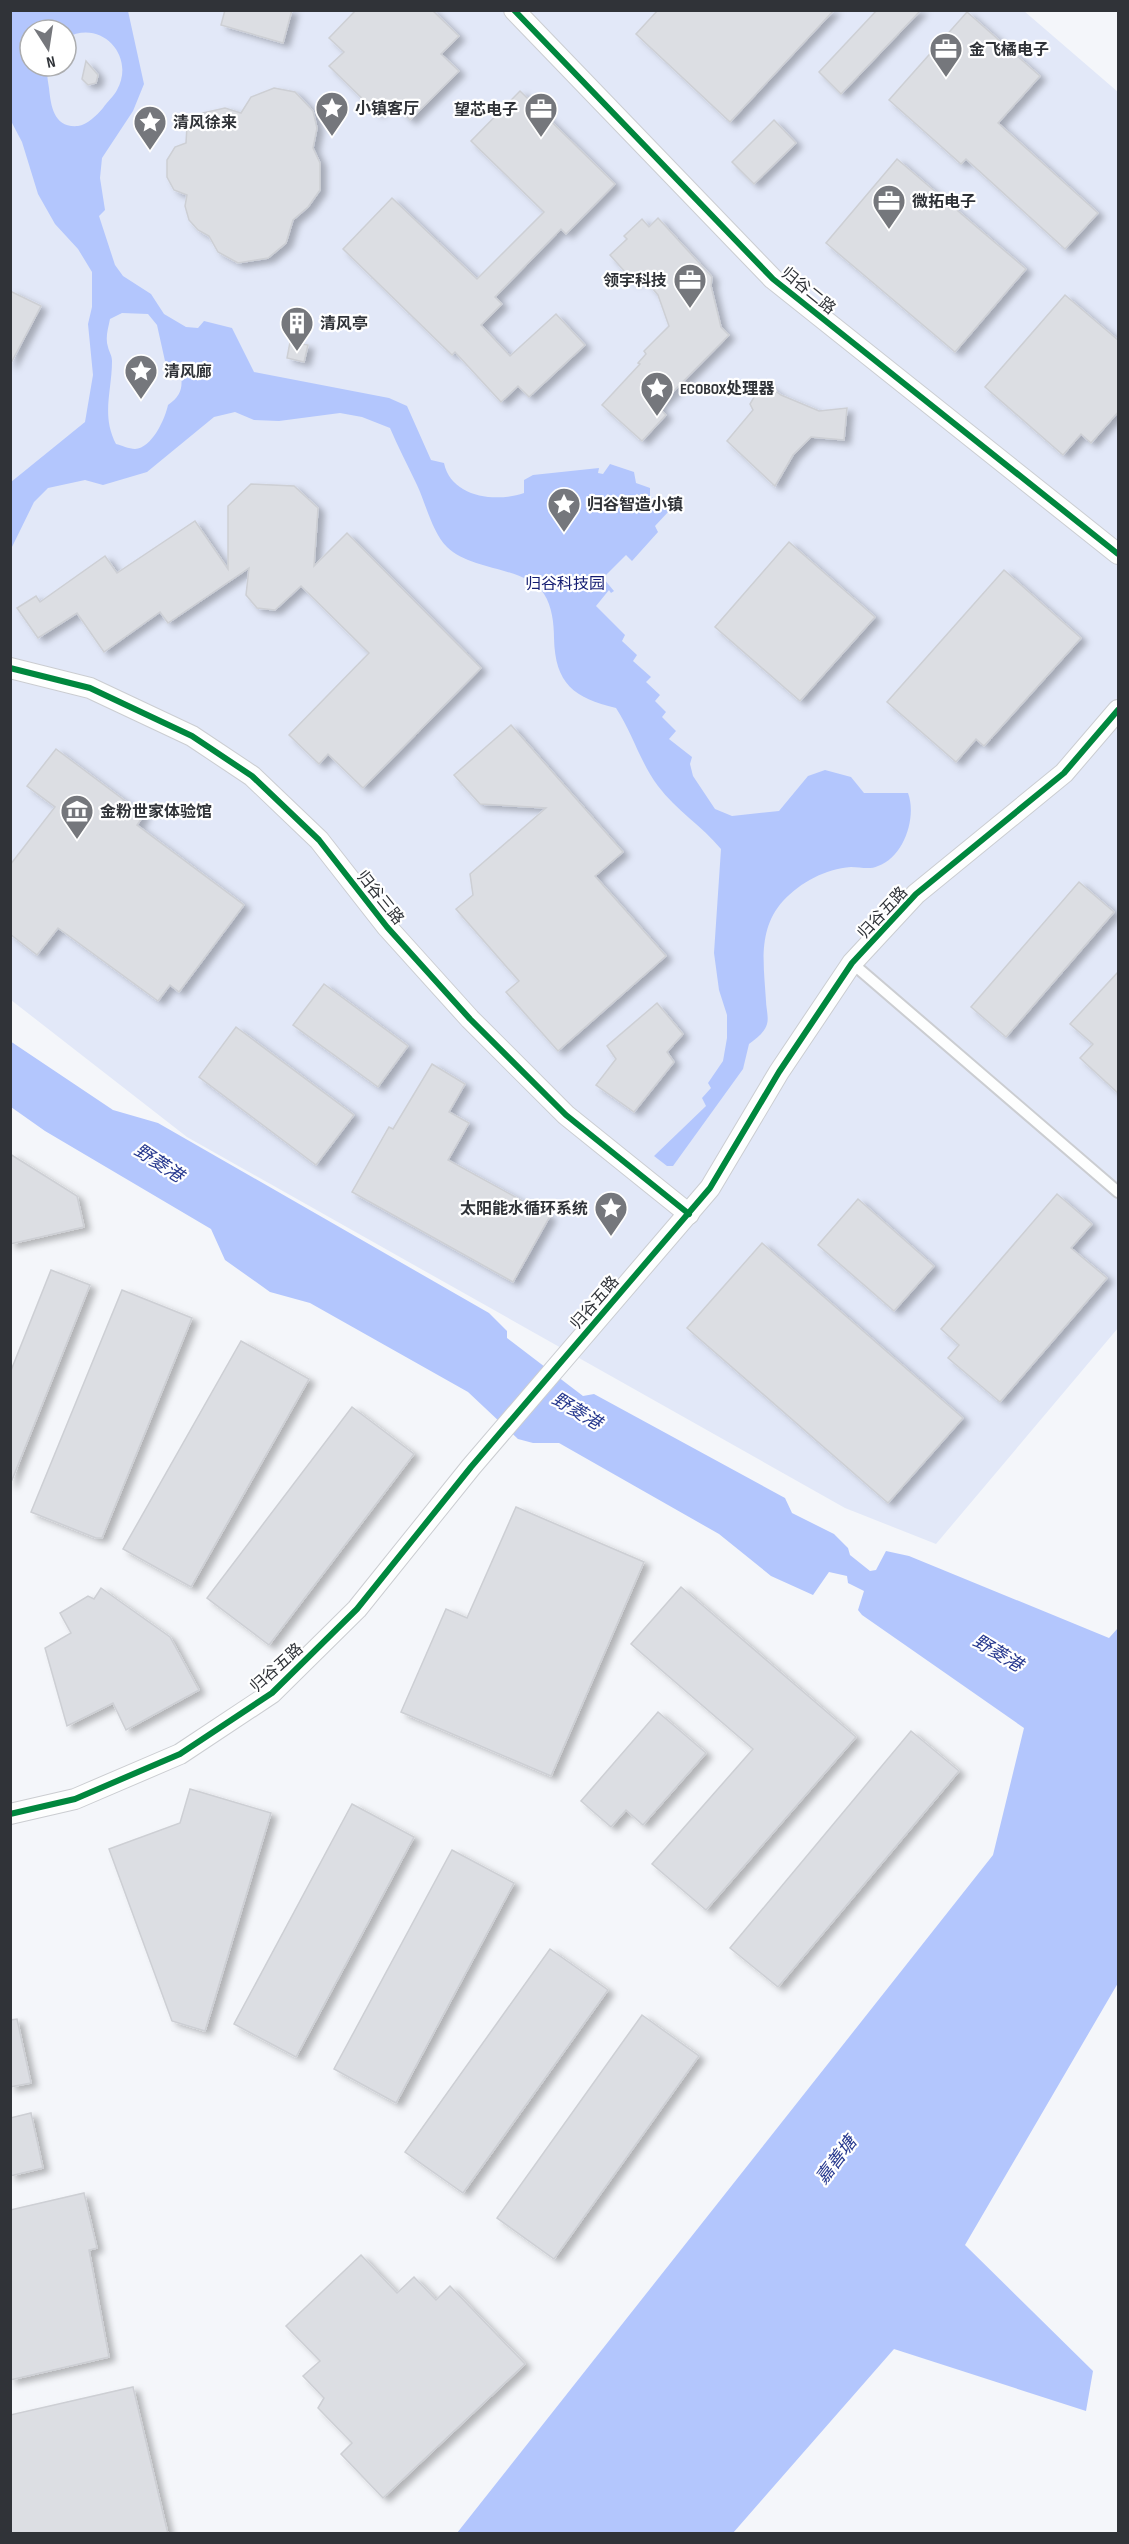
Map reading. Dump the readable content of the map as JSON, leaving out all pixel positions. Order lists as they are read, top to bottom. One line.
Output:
{"streets":{"street":["归谷二路","归谷三路","归谷五路"]},"crossings":[["归谷三路","归谷五路"]],"water":["野菱港","嘉善塘"],"parks":["归谷科技园"],"places":{"office":["金飞橘电子","望芯电子","微拓电子","领宇科技"],"place":["小镇客厅","清风徐来","清风廊","ECOBOX处理器","归谷智造小镇","太阳能水循环系统"],"building":["清风亭"],"museum":["金粉世家体验馆"]},"north":"bottom"}
